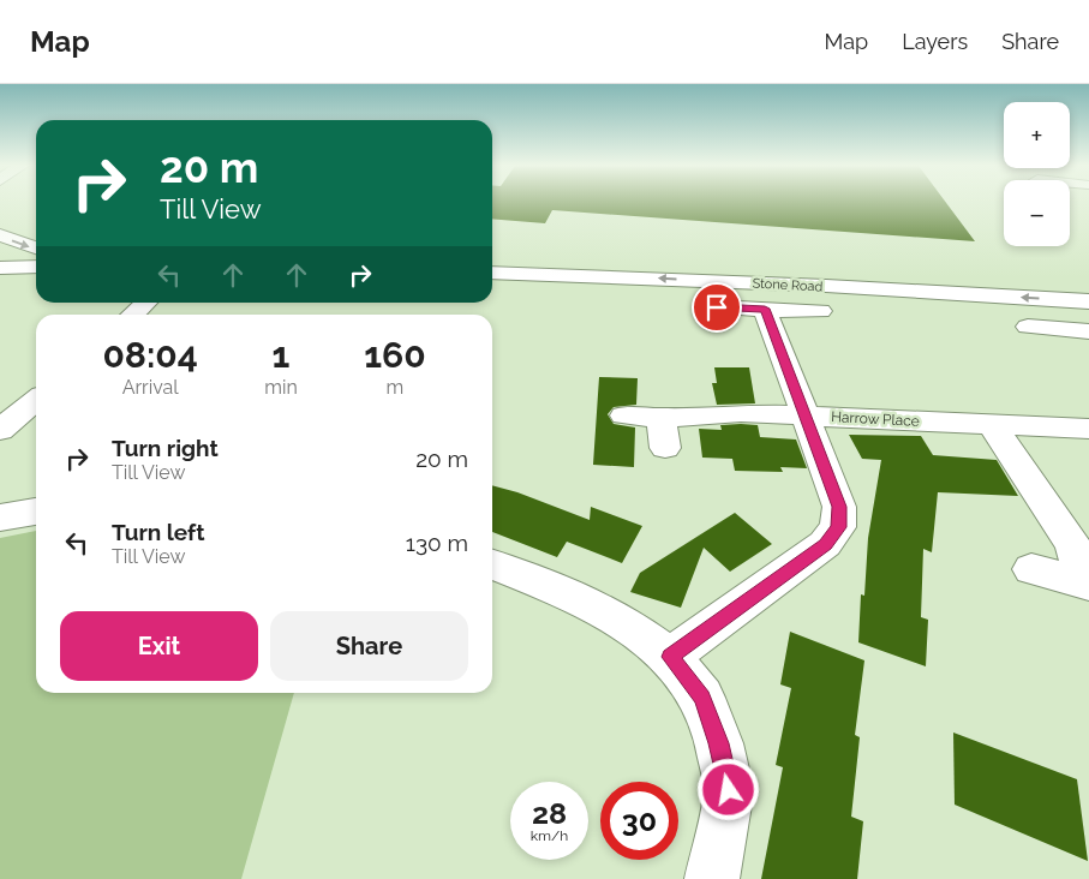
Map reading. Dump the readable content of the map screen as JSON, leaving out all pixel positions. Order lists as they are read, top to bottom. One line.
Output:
{"streets":{"main road":["Stone Road","Harrow Place"]},"page":{"header":"Map","nav":["Map","Layers","Share"],"map_buttons":["+","−"],"turn":["20 m","Till View"],"eta":["08:04","Arrival","1","min","160","m"],"list":[{"name":"Turn right","note":"Till View","value":"20 m"},{"name":"Turn left","note":"Till View","value":"130 m"}],"buttons":["Exit","Share"],"speed":"28 km/h","limit":"30"}}
